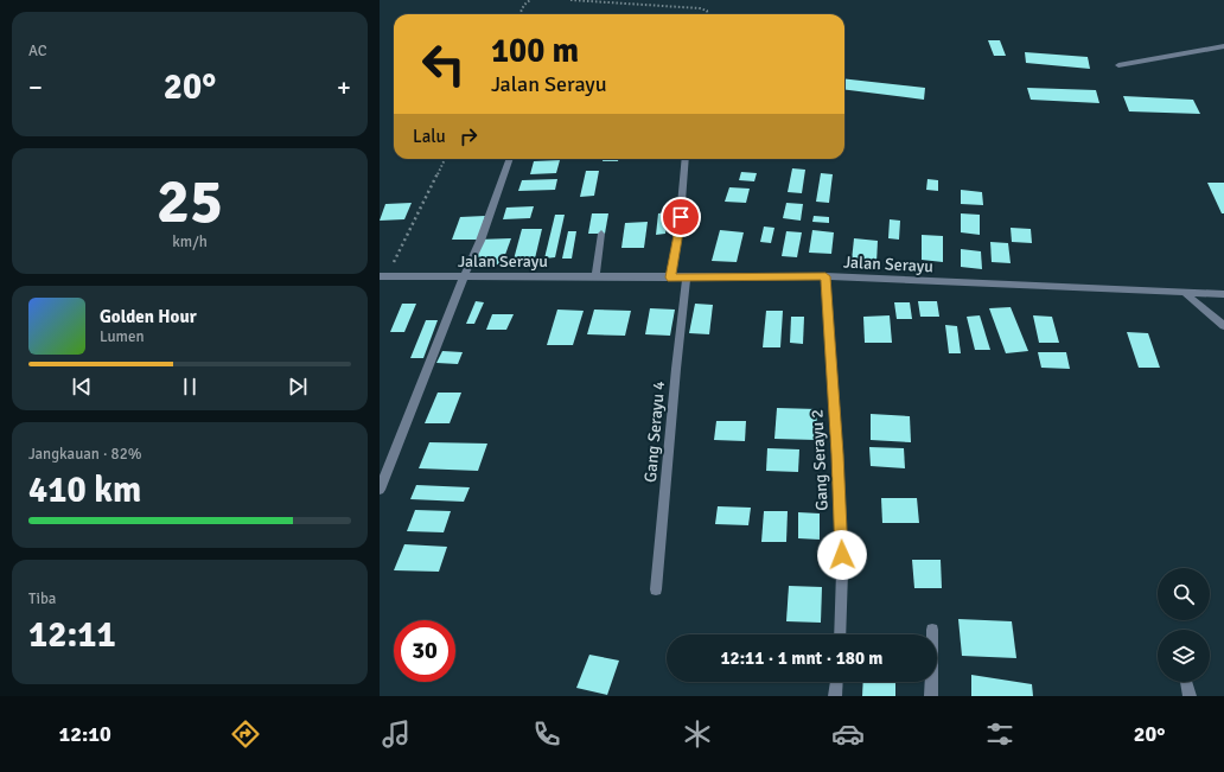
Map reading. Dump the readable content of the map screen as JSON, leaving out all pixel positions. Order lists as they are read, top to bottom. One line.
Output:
{"streets":{"street":["Jalan Serayu","Gang Serayu 4","Gang Serayu 2"]},"crossings":[["Jalan Serayu","Gang Serayu 4"],["Jalan Serayu","Gang Serayu 2"]],"page":{"tile":["AC",["25","km/h"],["Jangkauan · 82%","410 km"],["Tiba","12:11"]],"turn":["100 m","Jalan Serayu"],"heat":["−","20°","+"],"then":"Lalu","song":["Golden Hour","Lumen"],"limit":"30","trip":"12:11 · 1 mnt · 180 m","tabs":["12:10","20°"]}}
